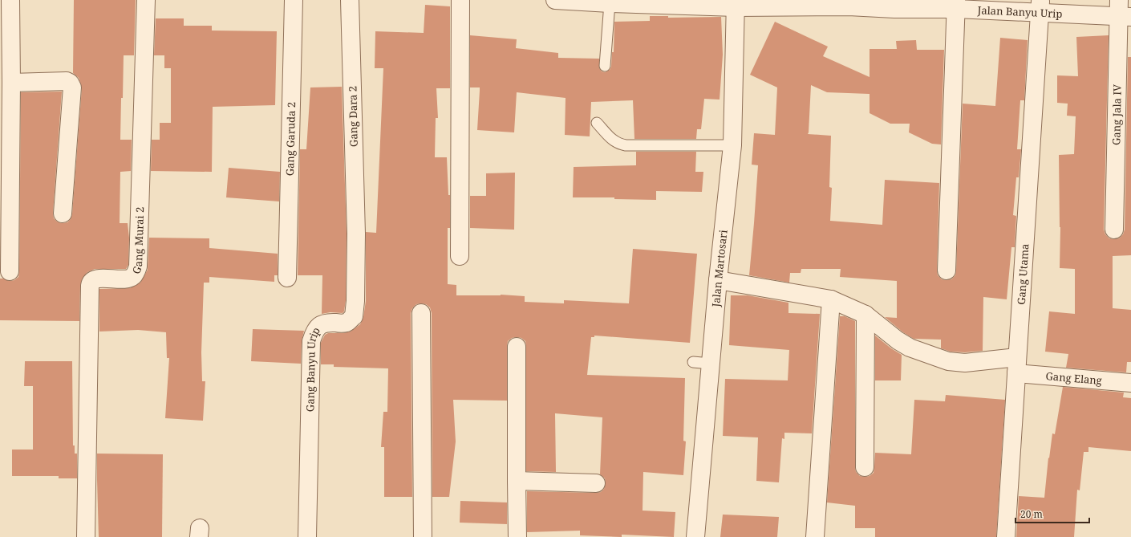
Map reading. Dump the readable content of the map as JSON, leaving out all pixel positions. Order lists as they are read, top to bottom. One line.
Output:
{"streets":{"street":["Jalan Banyu Urip","Gang Jala IV","Gang Dara 2","Gang Garuda 2","Gang Murai 2","Jalan Martosari","Gang Utama","Gang Banyu Urip","Gang Elang"]},"crossings":[["Jalan Banyu Urip","Gang Jala IV"],["Jalan Banyu Urip","Jalan Martosari"],["Jalan Banyu Urip","Gang Utama"],["Gang Dara 2","Gang Banyu Urip"],["Jalan Martosari","Gang Elang"],["Gang Utama","Gang Elang"]],"scale_bar":"20 m"}
